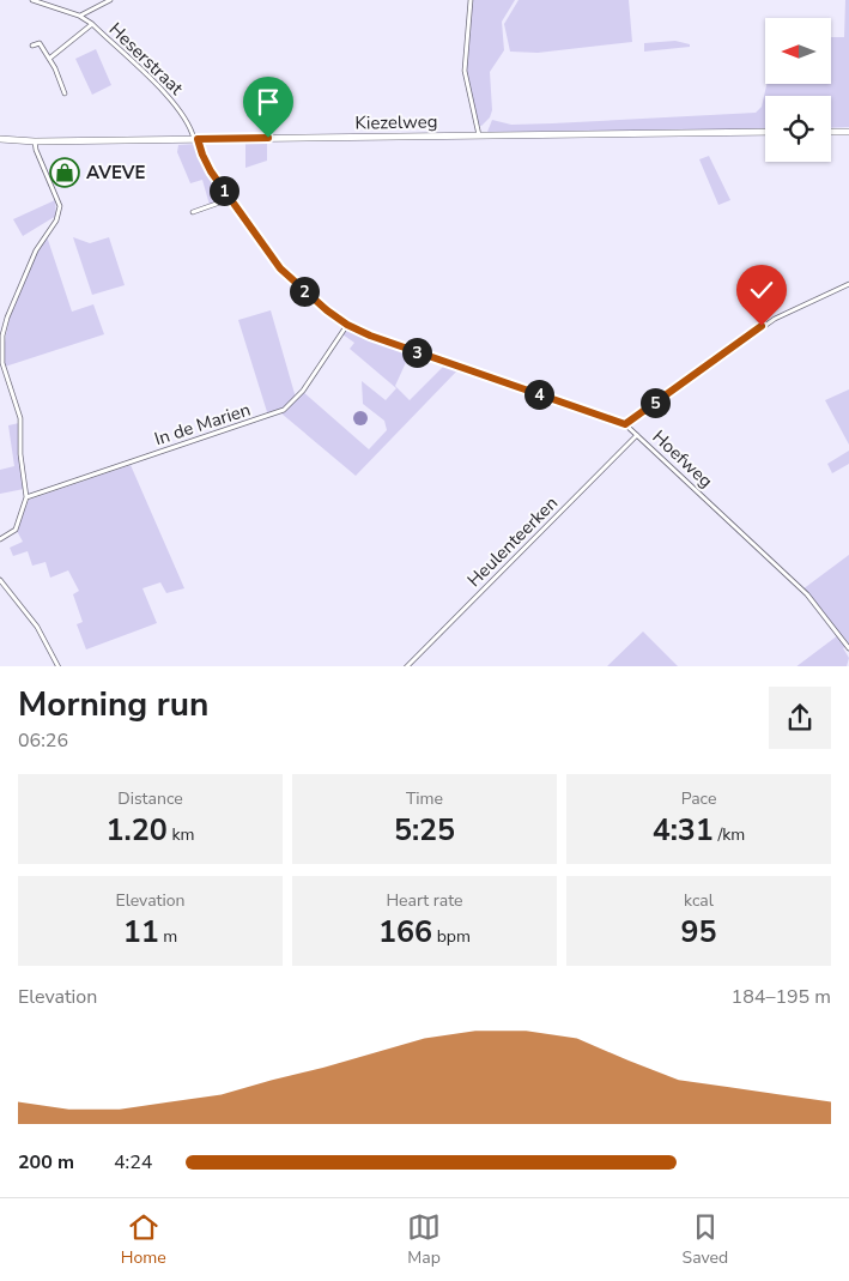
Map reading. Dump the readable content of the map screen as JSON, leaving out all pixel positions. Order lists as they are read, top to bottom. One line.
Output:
{"streets":{"main road":["Kiezelweg"],"street":["Heserstraat","In de Marien","Hoefweg","Heulenteerken"]},"crossings":[["Heserstraat","Kiezelweg"],["Heserstraat","In de Marien"],["Heserstraat","Hoefweg"],["In de Marien","Hoefweg"],["Hoefweg","Heulenteerken"]],"places":{"shop":["AVEVE"]},"north":"left","page":{"pins":["1","2","3","4","5"],"heading":["Morning run","06:26"],"stats":[["Distance","1.20 km"],["Time","5:25"],["Pace","4:31 /km"],["Elevation","11 m"],["Heart rate","166 bpm"],["kcal","95"]],"chart":["Elevation","184–195 m"],"list":[{"name":"200 m","note":"4:24"}],"tabs":["Home","Map","Saved"]}}
